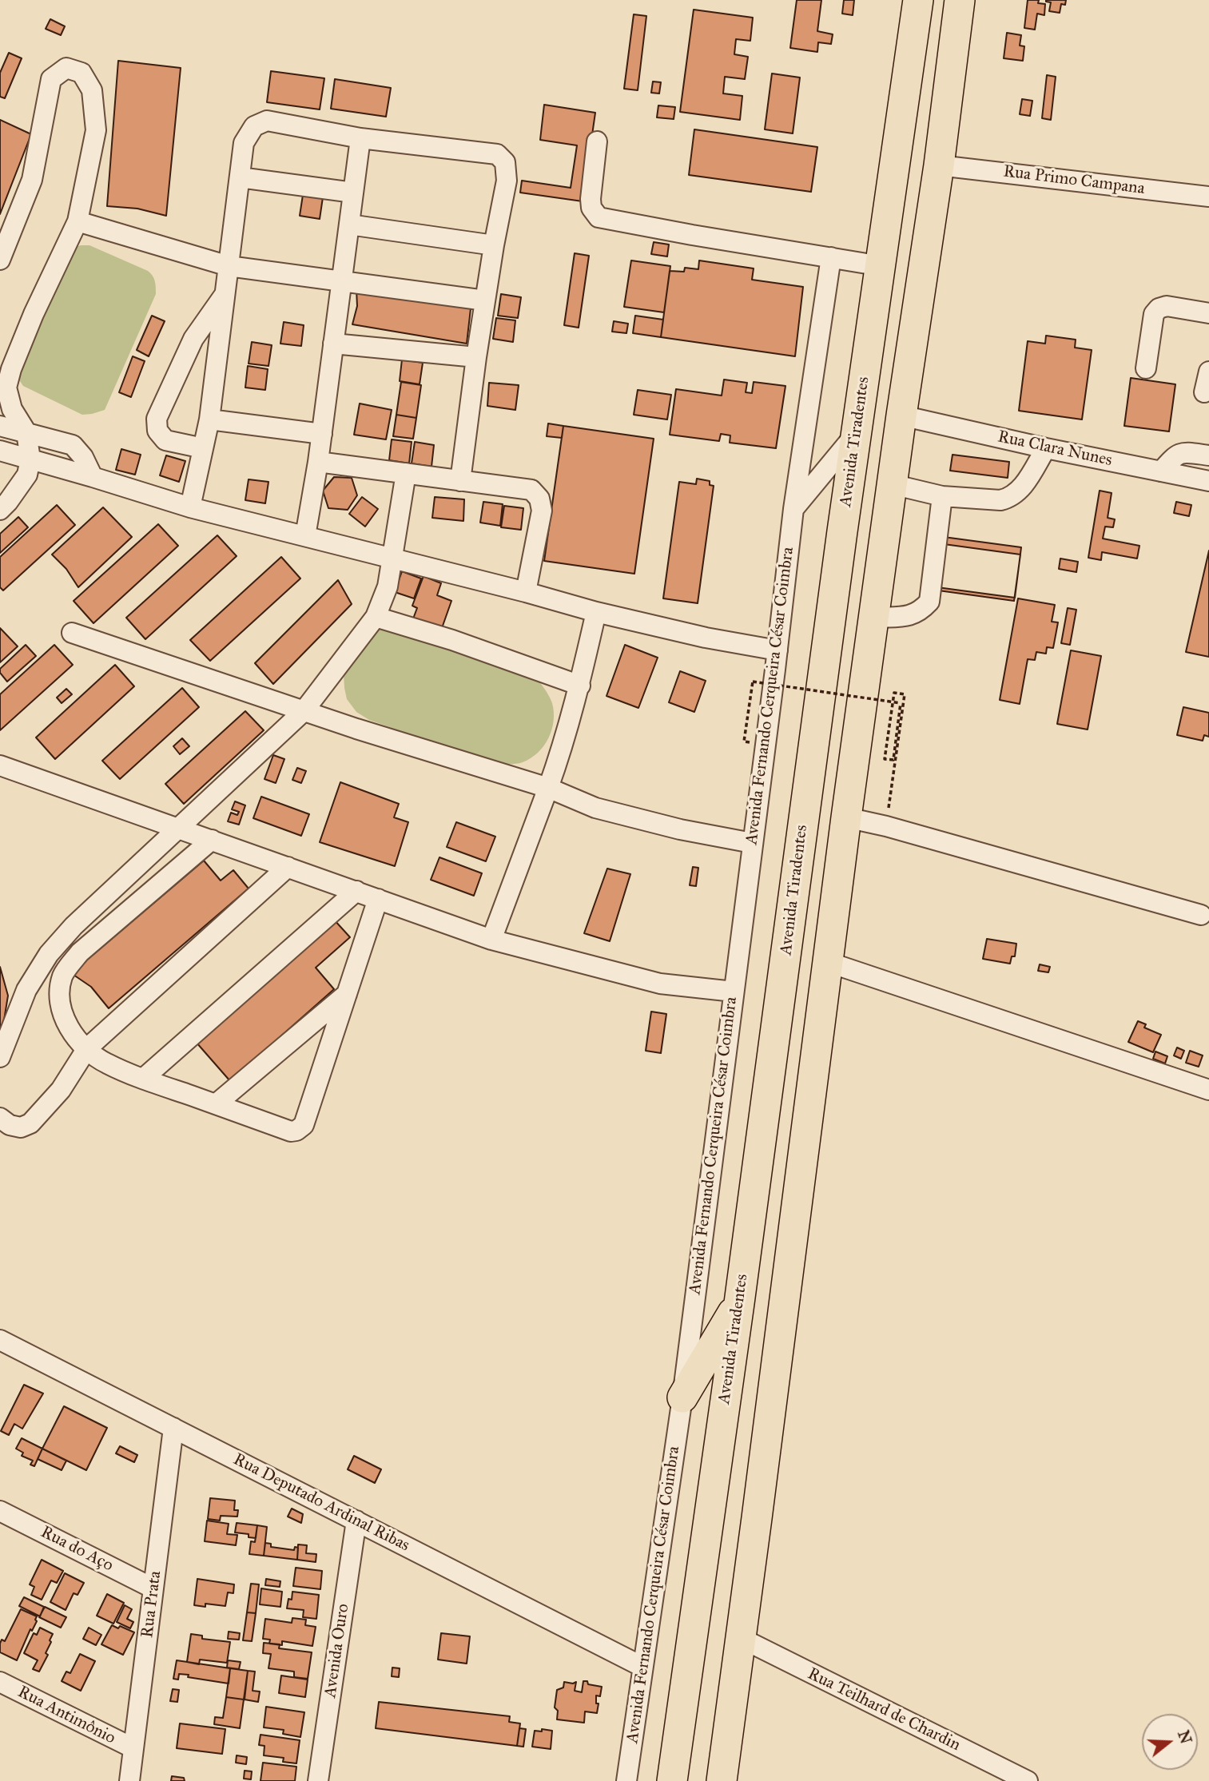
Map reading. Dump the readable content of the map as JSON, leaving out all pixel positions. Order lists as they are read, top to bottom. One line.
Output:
{"streets":{"highway":["Avenida Tiradentes"],"street":["Rua Primo Campana","Rua Clara Nunes","Avenida Fernando Cerqueira César Coimbra","Rua Deputado Ardinal Ribas","Rua do Aço","Rua Prata","Avenida Ouro","Rua Teilhard de Chardin","Rua Antimônio"]},"crossings":[["Avenida Fernando Cerqueira César Coimbra","Rua Deputado Ardinal Ribas"],["Rua Deputado Ardinal Ribas","Rua Prata"],["Rua Deputado Ardinal Ribas","Avenida Ouro"],["Rua do Aço","Rua Prata"],["Rua Prata","Rua Antimônio"]],"north":"right"}
